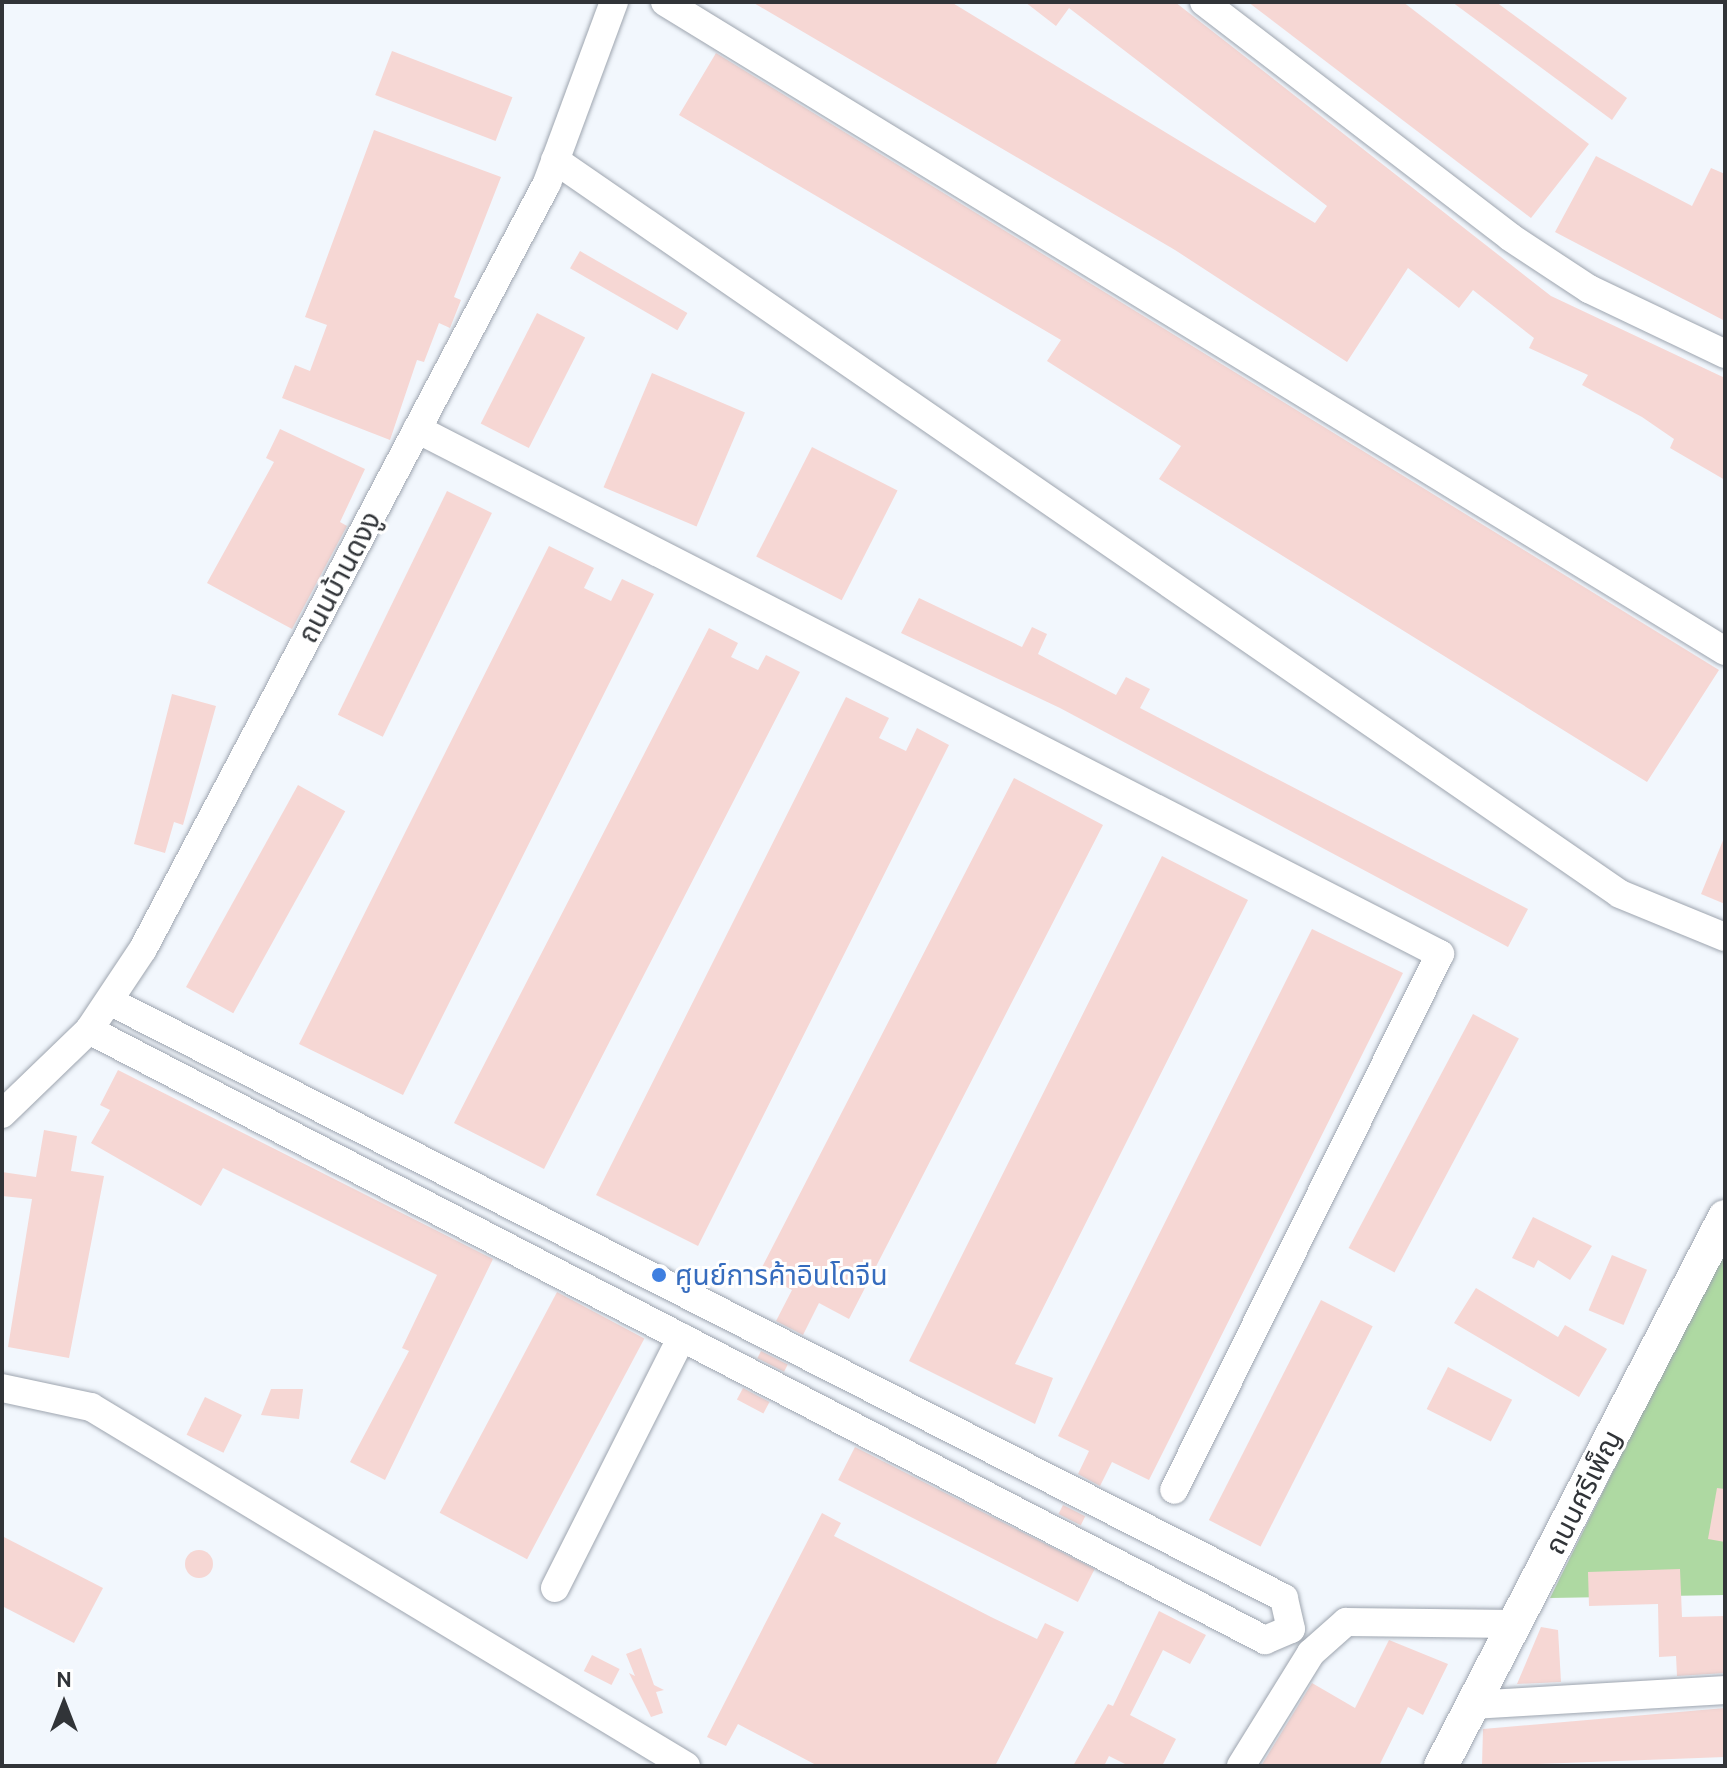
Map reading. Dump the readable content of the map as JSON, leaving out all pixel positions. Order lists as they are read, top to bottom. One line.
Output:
{"streets":{"main road":["ถนนศรีเพ็ญ"],"street":["ถนนบ้านดงงู"]},"places":["ศูนย์การค้าอินโดจีน"],"north":"top"}
